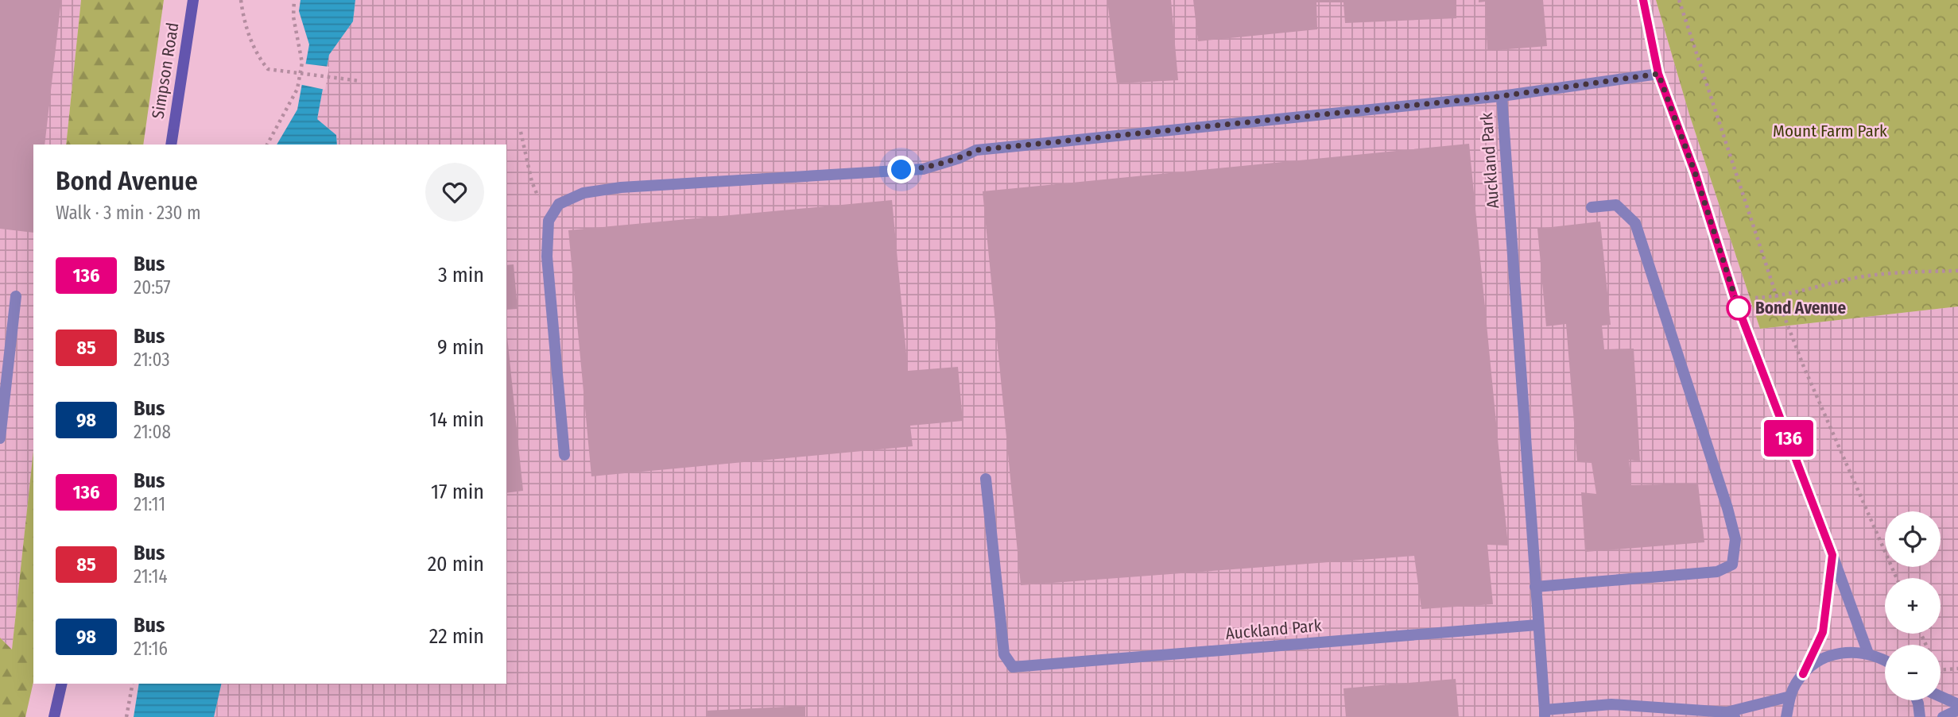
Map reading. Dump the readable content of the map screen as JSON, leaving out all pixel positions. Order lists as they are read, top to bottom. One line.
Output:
{"streets":{"street":["Simpson Road","Auckland Park"]},"parks":["Mount Farm Park"],"places":["Bond Avenue"],"lines":["bus line 136"],"page":{"on_map":"136","heading":["Bond Avenue","Walk · 3 min · 230 m"],"list":[{"mark":"136","name":"Bus","note":"20:57","value":"3 min"},{"mark":"85","name":"Bus","note":"21:03","value":"9 min"},{"mark":"98","name":"Bus","note":"21:08","value":"14 min"},{"mark":"136","name":"Bus","note":"21:11","value":"17 min"},{"mark":"85","name":"Bus","note":"21:14","value":"20 min"},{"mark":"98","name":"Bus","note":"21:16","value":"22 min"}],"map_buttons":["+","−"]}}
